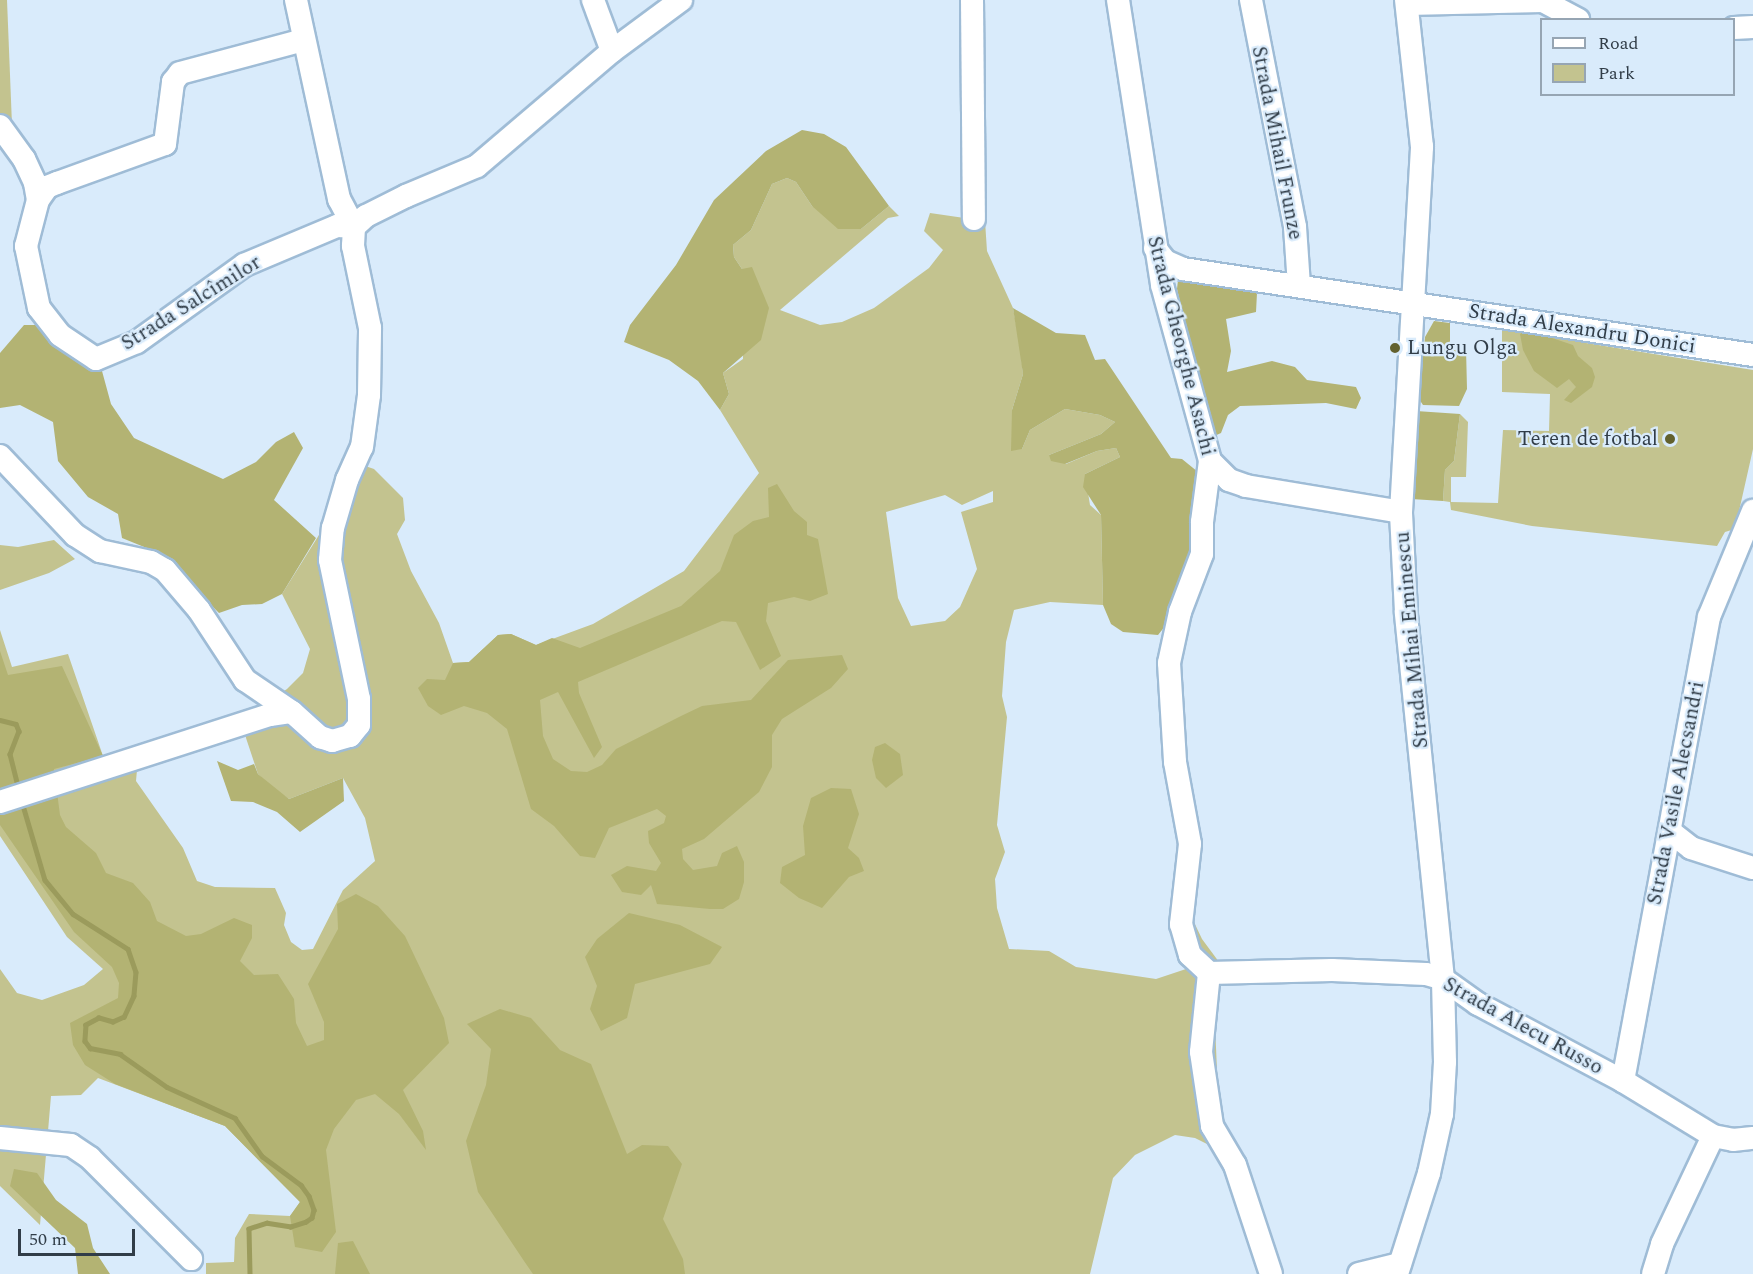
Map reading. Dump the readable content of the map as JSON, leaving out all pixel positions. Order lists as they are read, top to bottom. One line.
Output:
{"streets":{"street":["Strada Mihail Frunze","Strada Salcîmilor","Strada Alexandru Donici","Strada Gheorghe Asachi","Strada Mihai Eminescu","Strada Vasile Alecsandri","Strada Alecu Russo"]},"crossings":[["Strada Mihail Frunze","Strada Alexandru Donici"],["Strada Alexandru Donici","Strada Gheorghe Asachi"],["Strada Alexandru Donici","Strada Mihai Eminescu"],["Strada Gheorghe Asachi","Strada Alecu Russo"],["Strada Mihai Eminescu","Strada Alecu Russo"],["Strada Vasile Alecsandri","Strada Alecu Russo"]],"places":["Lungu Olga","Teren de fotbal"],"legend":["Road","Park"],"scale_bar":"50 m"}
